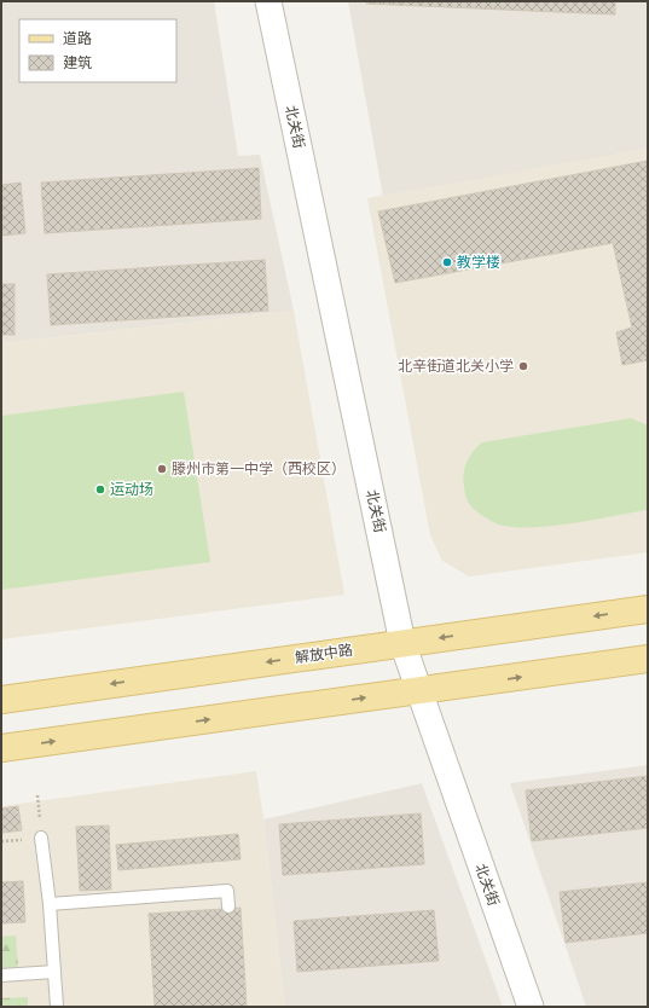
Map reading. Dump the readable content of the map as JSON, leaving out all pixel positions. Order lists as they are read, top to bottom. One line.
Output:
{"streets":{"main road":["解放中路"],"street":["北关街"]},"crossings":[["北关街","解放中路"]],"places":["教学楼","北辛街道北关小学","滕州市第一中学（西校区）","运动场"],"legend":["道路","建筑"]}
